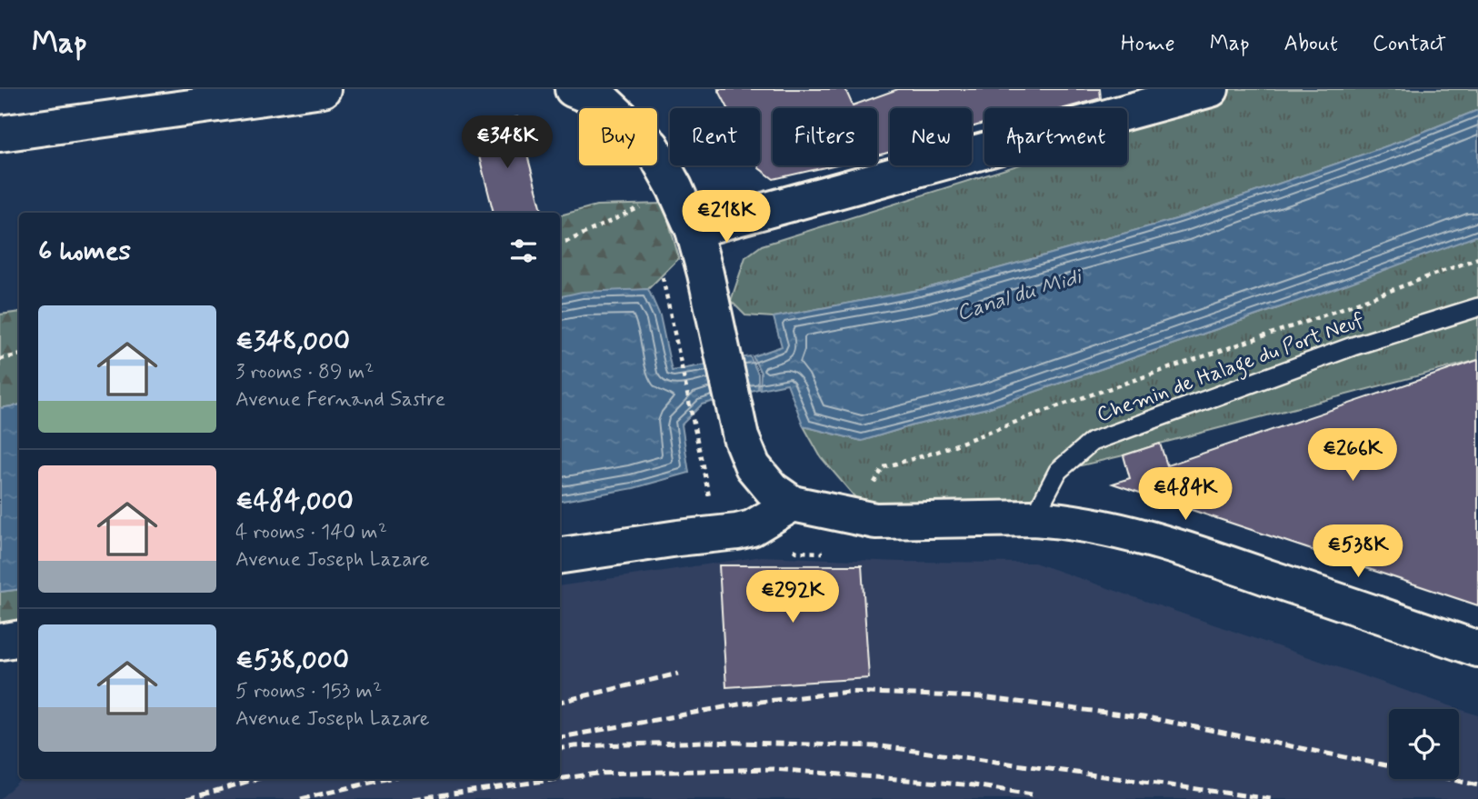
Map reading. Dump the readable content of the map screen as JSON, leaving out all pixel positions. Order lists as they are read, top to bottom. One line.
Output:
{"streets":{"lane":["Chemin de Halage du Port Neuf"]},"water":["Canal du Midi"],"page":{"header":"Map","nav":["Home","Map","About","Contact"],"chip":["Buy","Rent","Filters","New","Apartment"],"price":["€348K","€218K","€266K","€484K","€538K","€292K"],"heading":"6 homes","list":[{"name":"€348,000","note":"3 rooms · 89 m² · Avenue Fernand Sastre"},{"name":"€484,000","note":"4 rooms · 140 m² · Avenue Joseph Lazare"},{"name":"€538,000","note":"5 rooms · 153 m² · Avenue Joseph Lazare"}]}}
